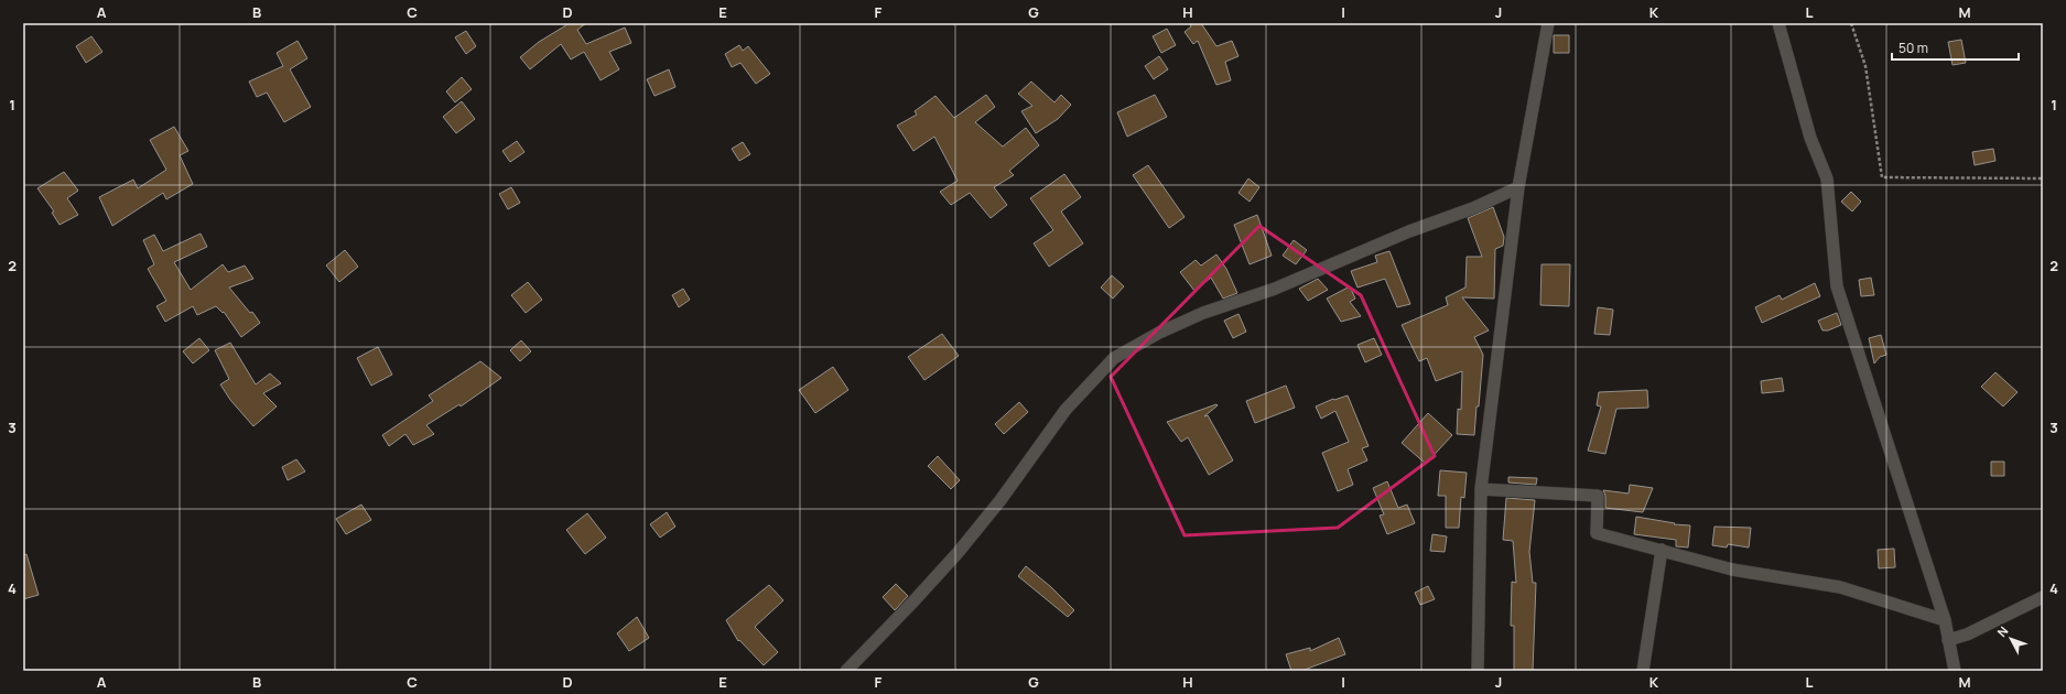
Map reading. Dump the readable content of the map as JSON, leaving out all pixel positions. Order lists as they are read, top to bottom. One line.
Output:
{"scale_bar":"50 m","north":"top left","grid":{"columns":["A","B","C","D","E","F","G","H","I","J","K","L","M"],"rows":["1","2","3","4"]}}
